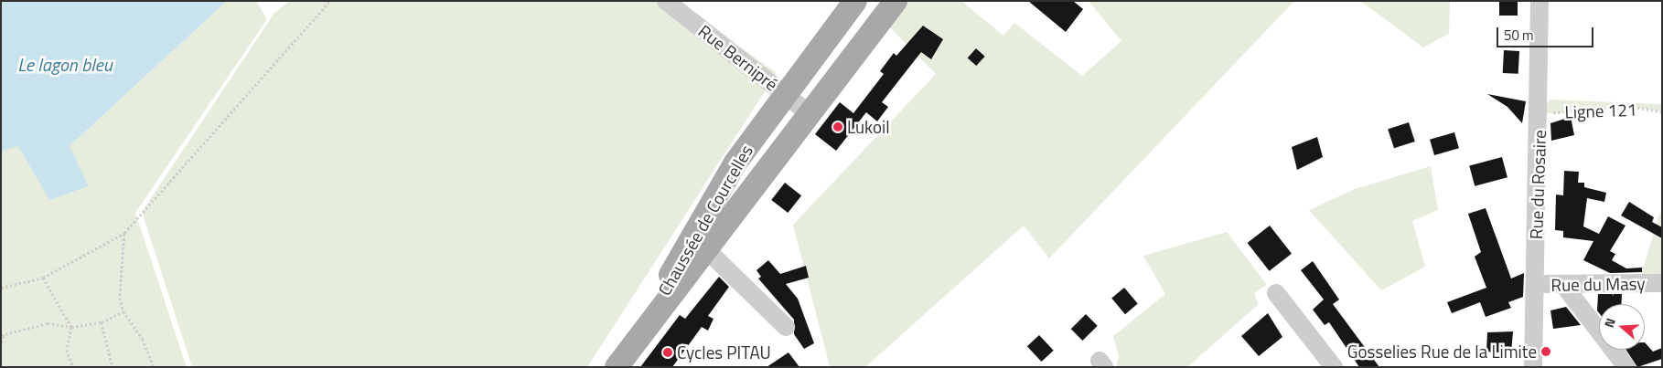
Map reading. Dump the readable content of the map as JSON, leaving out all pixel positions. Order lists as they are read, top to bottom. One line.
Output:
{"streets":{"main road":["Chaussée de Courcelles"],"street":["Rue Bernipré","Rue du Rosaire","Rue du Masy"],"path":["Ligne 121"]},"crossings":[["Rue Bernipré","Chaussée de Courcelles"],["Ligne 121","Rue du Rosaire"],["Rue du Rosaire","Rue du Masy"]],"water":["Le lagon bleu"],"places":["Lukoil","Gosselies Rue de la Limite","Cycles PITAU"],"scale_bar":"50 m","north":"left"}
